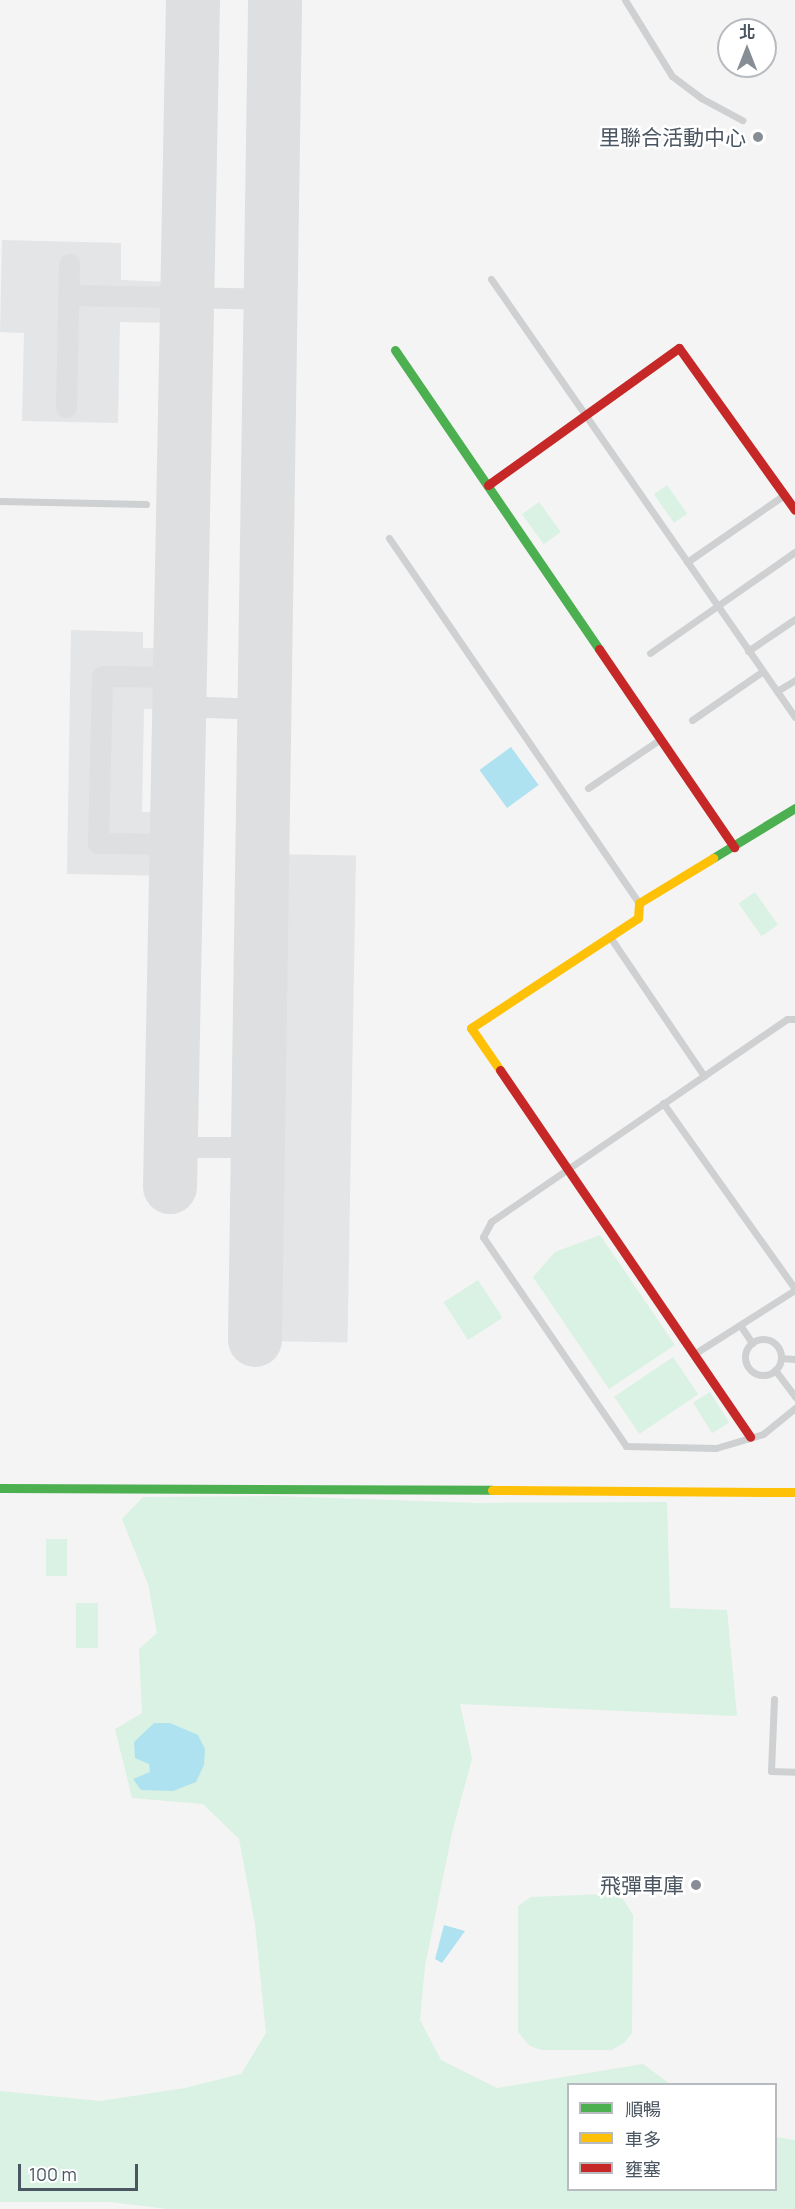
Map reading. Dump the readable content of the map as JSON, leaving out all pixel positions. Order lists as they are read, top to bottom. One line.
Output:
{"places":["里聯合活動中心","飛彈車庫"],"legend":["順暢","車多","壅塞"],"scale_bar":"100 m","north":"top"}
